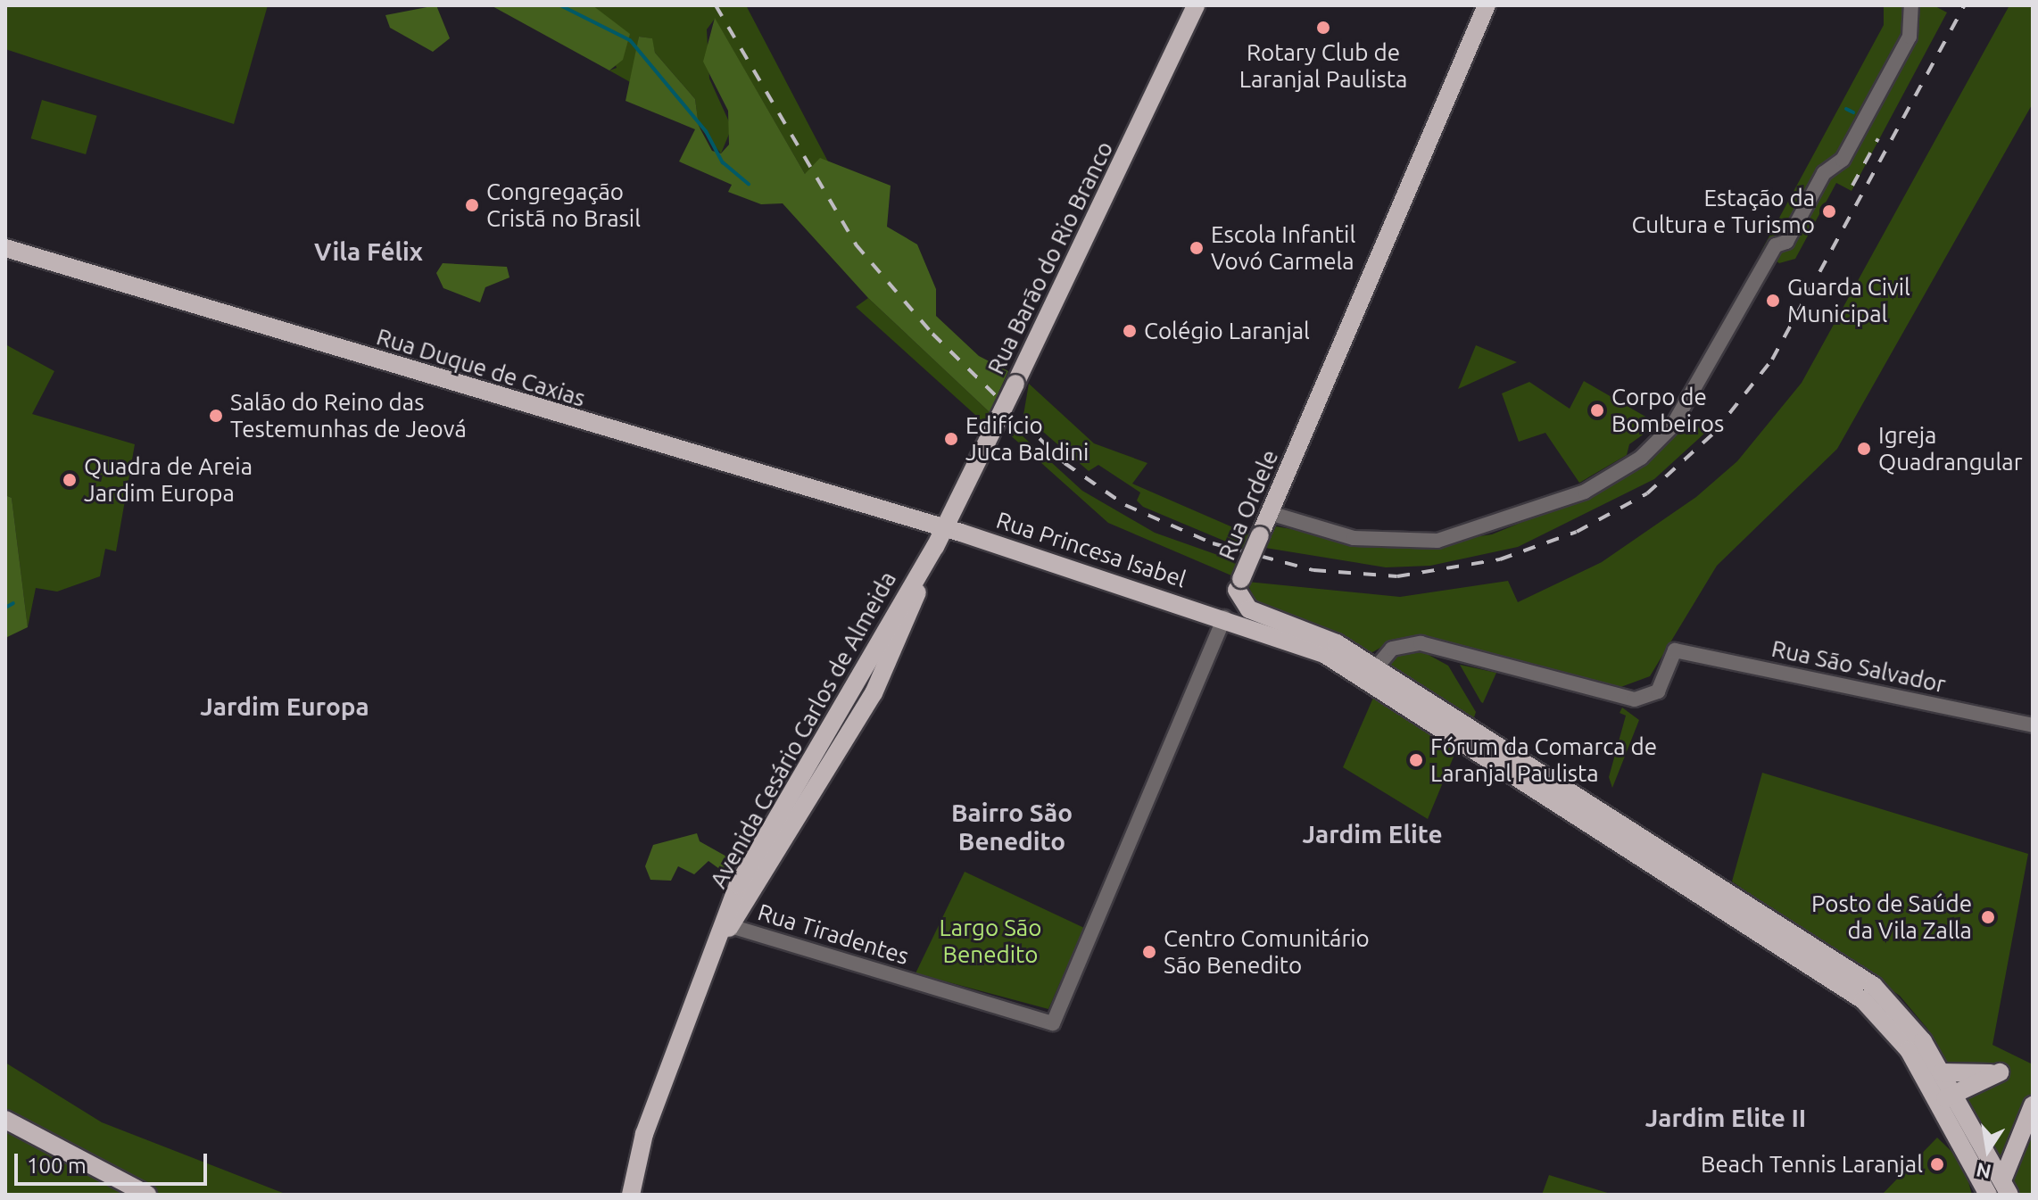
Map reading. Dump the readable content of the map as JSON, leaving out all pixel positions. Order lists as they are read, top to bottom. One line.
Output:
{"streets":{"main road":["Rua Barão do Rio Branco","Rua Duque de Caxias","Rua Ordele","Rua Princesa Isabel","Avenida Cesário Carlos de Almeida"],"street":["Rua São Salvador","Rua Tiradentes"]},"crossings":[["Rua Barão do Rio Branco","Rua Duque de Caxias"],["Rua Barão do Rio Branco","Rua Princesa Isabel"],["Rua Barão do Rio Branco","Avenida Cesário Carlos de Almeida"],["Rua Duque de Caxias","Rua Princesa Isabel"],["Rua Duque de Caxias","Avenida Cesário Carlos de Almeida"],["Rua Ordele","Rua Princesa Isabel"],["Rua Ordele","Rua Tiradentes"],["Rua Princesa Isabel","Avenida Cesário Carlos de Almeida"],["Avenida Cesário Carlos de Almeida","Rua Tiradentes"]],"districts":["Vila Félix","Jardim Europa","Bairro São Benedito","Jardim Elite","Jardim Elite II"],"parks":["Largo São Benedito"],"places":["Rotary Club de Laranjal Paulista","Congregação Cristã no Brasil","Estação da Cultura e Turismo","Escola Infantil Vovó Carmela","Guarda Civil Municipal","Colégio Laranjal","Corpo de Bombeiros","Salão do Reino das Testemunhas de Jeová","Edifício Juca Baldini","Igreja Quadrangular","Quadra de Areia Jardim Europa","Fórum da Comarca de Laranjal Paulista","Posto de Saúde da Vila Zalla","Centro Comunitário São Benedito","Beach Tennis Laranjal"],"scale_bar":"100 m","north":"bottom"}
